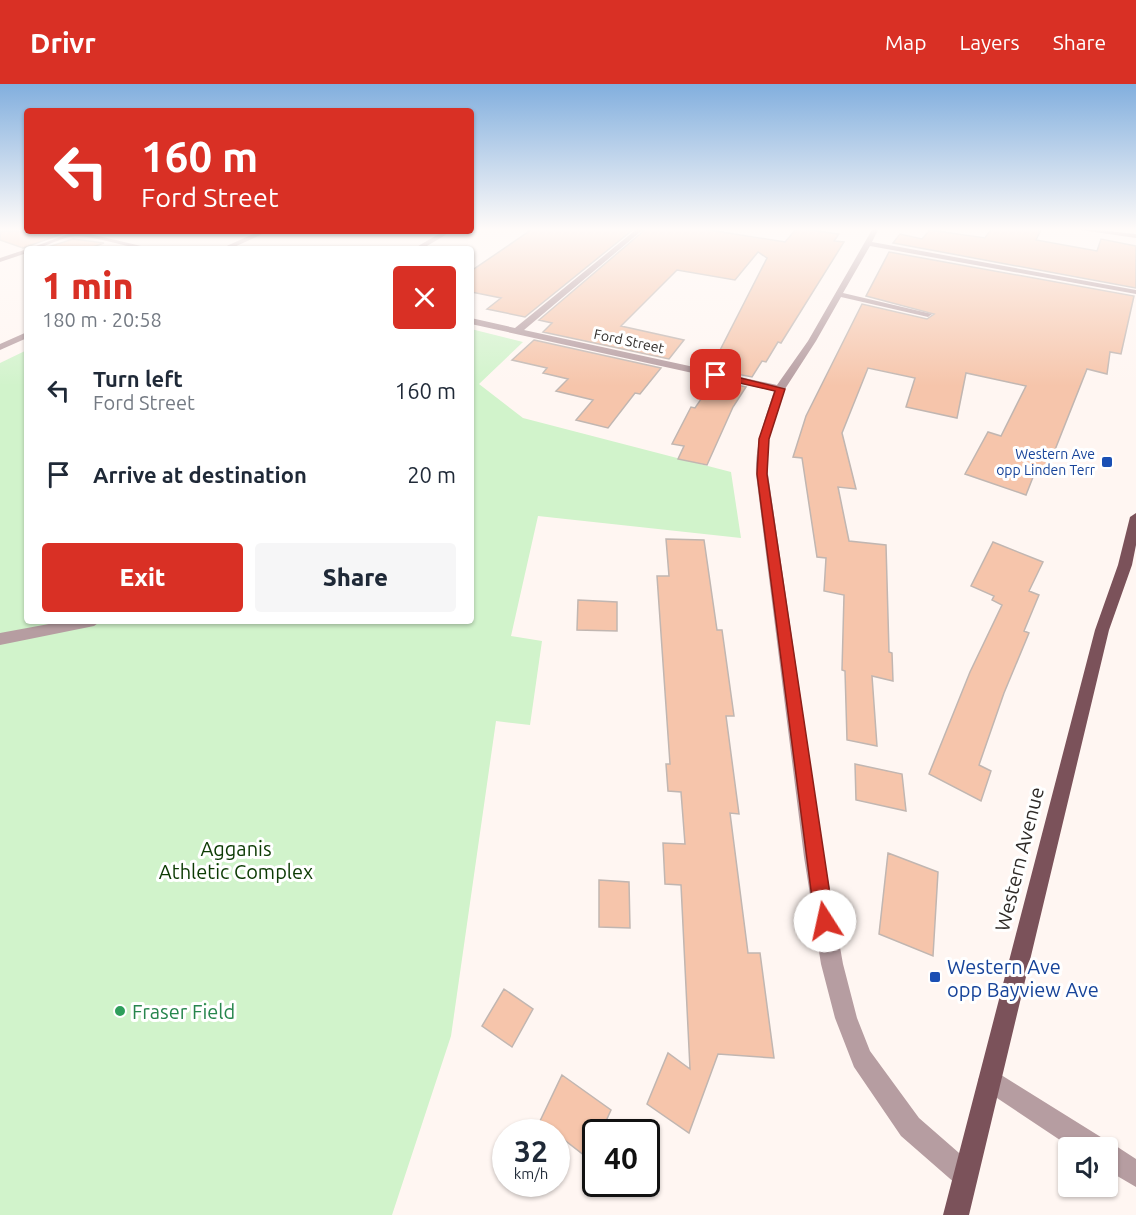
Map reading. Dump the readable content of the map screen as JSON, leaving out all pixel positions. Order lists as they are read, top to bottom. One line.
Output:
{"streets":{"main road":["Western Avenue"],"street":["Ford Street"]},"parks":["Agganis Athletic Complex"],"places":{"transit":["Western Ave opp Linden Terr","Western Ave opp Bayview Ave"],"other":["Fraser Field"]},"page":{"header":"Drivr","nav":["Map","Layers","Share"],"turn":["160 m","Ford Street"],"heading":["1 min","180 m · 20:58"],"list":[{"name":"Turn left","note":"Ford Street","value":"160 m"},{"name":"Arrive at destination","value":"20 m"}],"buttons":["Exit","Share"],"speed":"32 km/h","limit":"40"}}
